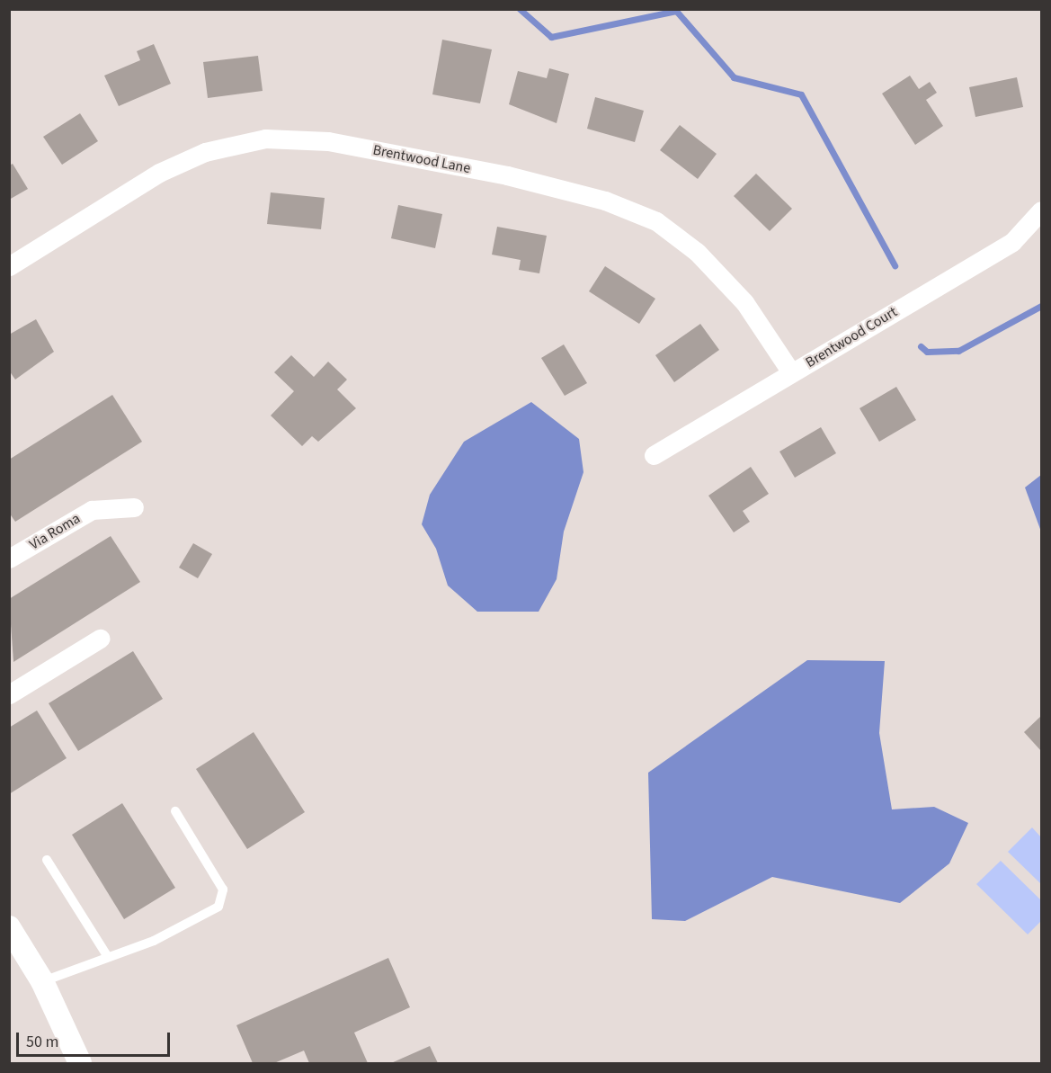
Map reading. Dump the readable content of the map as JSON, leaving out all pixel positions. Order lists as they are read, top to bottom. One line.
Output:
{"streets":{"street":["Brentwood Lane","Brentwood Court","Via Roma"]},"crossings":[["Brentwood Lane","Brentwood Court"]],"scale_bar":"50 m"}
